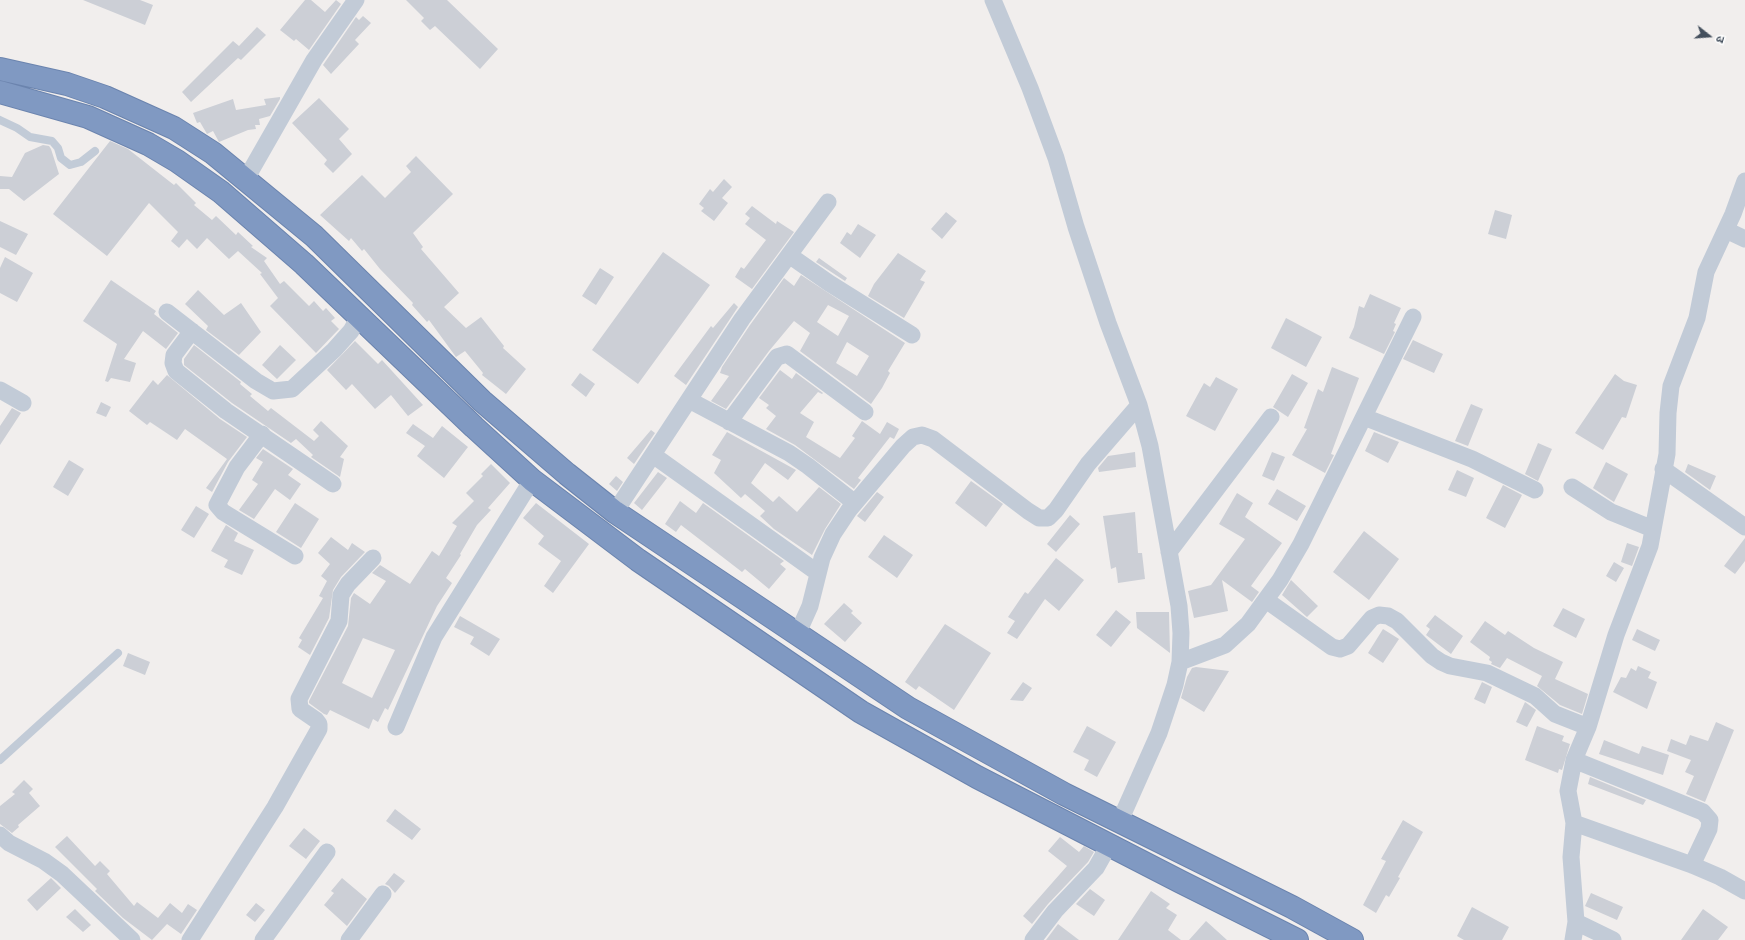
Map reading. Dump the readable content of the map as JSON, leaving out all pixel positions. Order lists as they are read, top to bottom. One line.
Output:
{"north":"right"}
